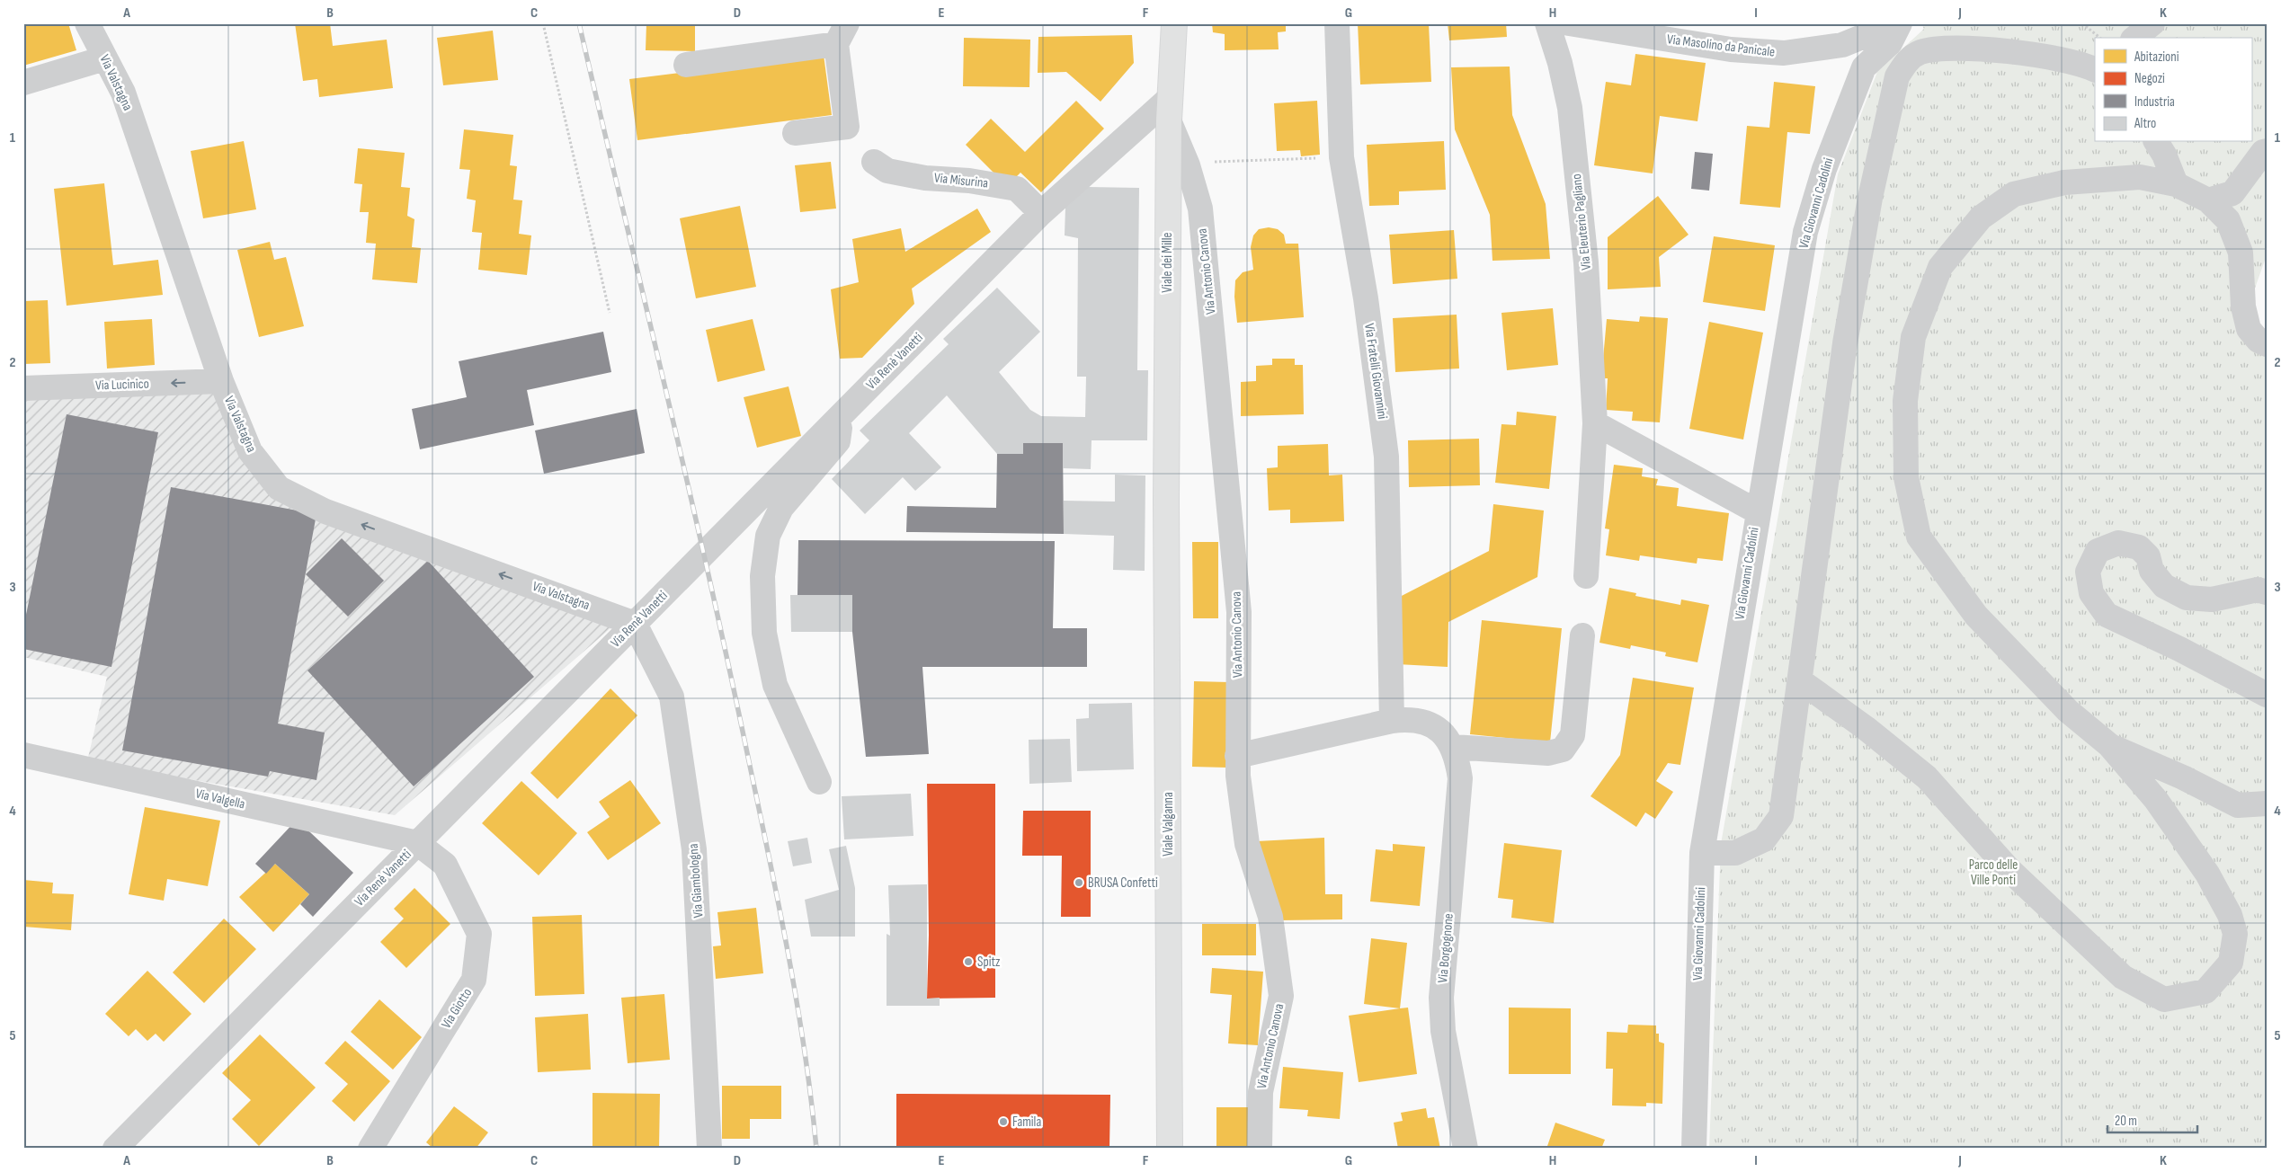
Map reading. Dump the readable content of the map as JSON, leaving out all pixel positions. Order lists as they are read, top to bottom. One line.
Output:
{"streets":{"main road":["Viale dei Mille","Viale Valganna"],"street":["Via Masolino da Panicale","Via Valstagna","Via Misurina","Via Giovanni Cadolini","Via Eleuterio Pagliano","Via Antonio Canova","Via Renè Vanetti","Via Fratelli Giovannini","Via Lucinico","Via Valgella","Via Giambologna","Via Borgognone","Via Giotto"]},"crossings":[["Via Valstagna","Via Renè Vanetti"],["Via Valstagna","Via Lucinico"],["Via Valstagna","Via Giambologna"],["Via Misurina","Via Renè Vanetti"],["Viale dei Mille","Via Antonio Canova"],["Viale dei Mille","Via Renè Vanetti"],["Viale dei Mille","Viale Valganna"],["Via Antonio Canova","Via Renè Vanetti"],["Via Antonio Canova","Via Borgognone"],["Via Renè Vanetti","Via Valgella"],["Via Renè Vanetti","Via Giambologna"],["Via Renè Vanetti","Via Giotto"],["Via Fratelli Giovannini","Via Borgognone"],["Via Valgella","Via Giotto"]],"one_way":["Via Valstagna","Via Lucinico"],"parks":["Parco delle Ville Ponti"],"places":["BRUSA Confetti","Spitz","Famila"],"legend":["Abitazioni","Negozi","Industria","Altro"],"scale_bar":"20 m","grid":{"columns":["A","B","C","D","E","F","G","H","I","J","K"],"rows":["1","2","3","4","5"]}}
